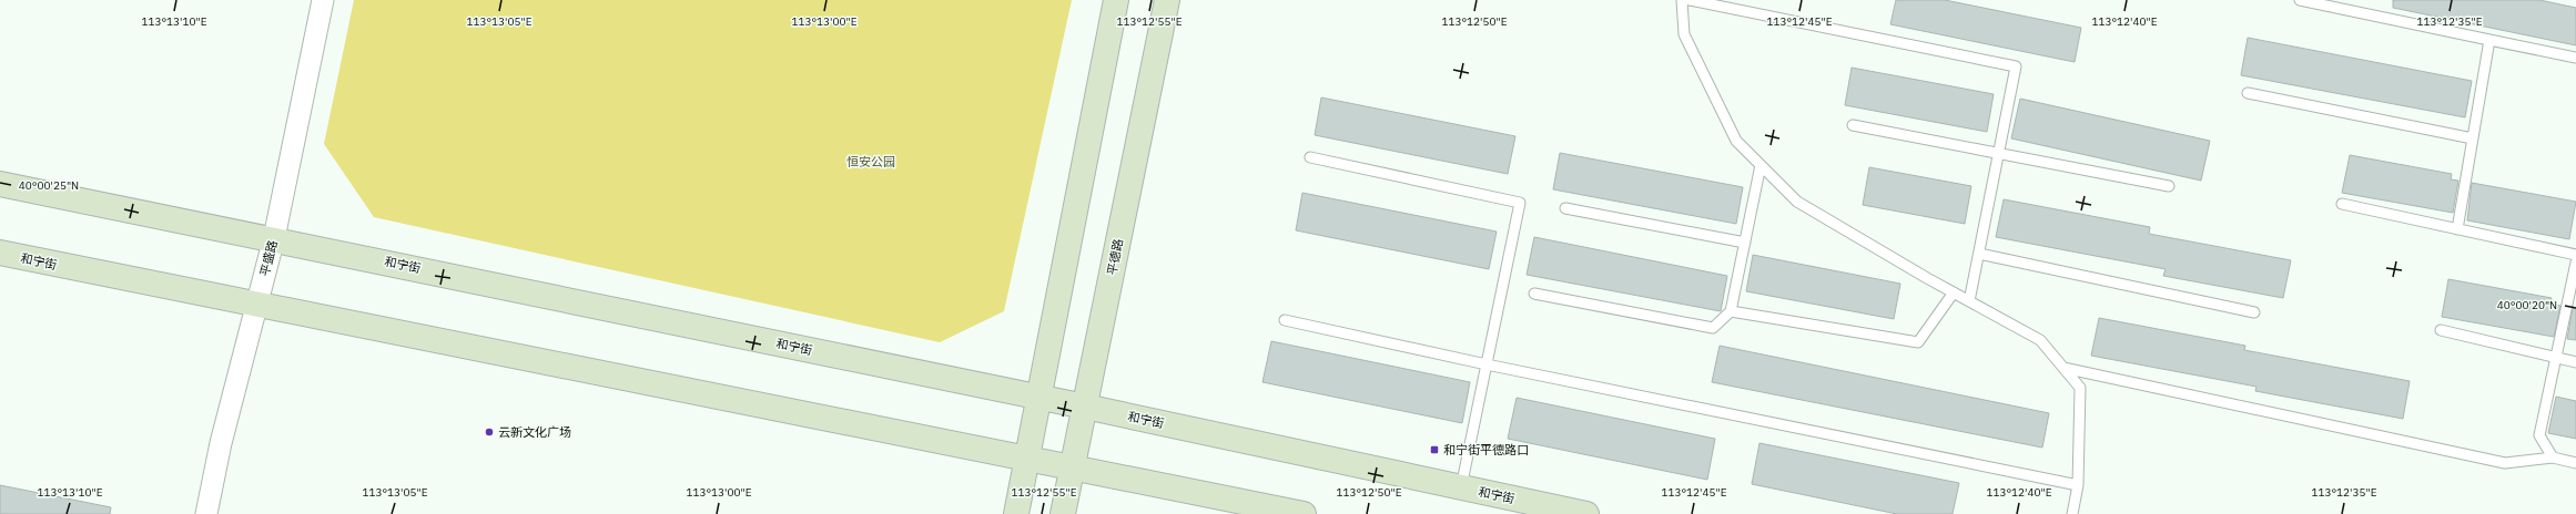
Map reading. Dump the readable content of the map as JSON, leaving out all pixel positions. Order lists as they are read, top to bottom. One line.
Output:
{"streets":{"main road":["平德路","和宁街"],"street":["平盛路"]},"crossings":[["平德路","和宁街"],["平盛路","和宁街"]],"parks":["恒安公园"],"places":{"other":["云新文化广场"],"transit":["和宁街平德路口"]},"coordinates":["113°13'10\"E","113°13'05\"E","113°13'00\"E","113°12'55\"E","113°12'50\"E","113°12'45\"E","113°12'40\"E","113°12'35\"E","40°00'25\"N","40°00'20\"N"]}
